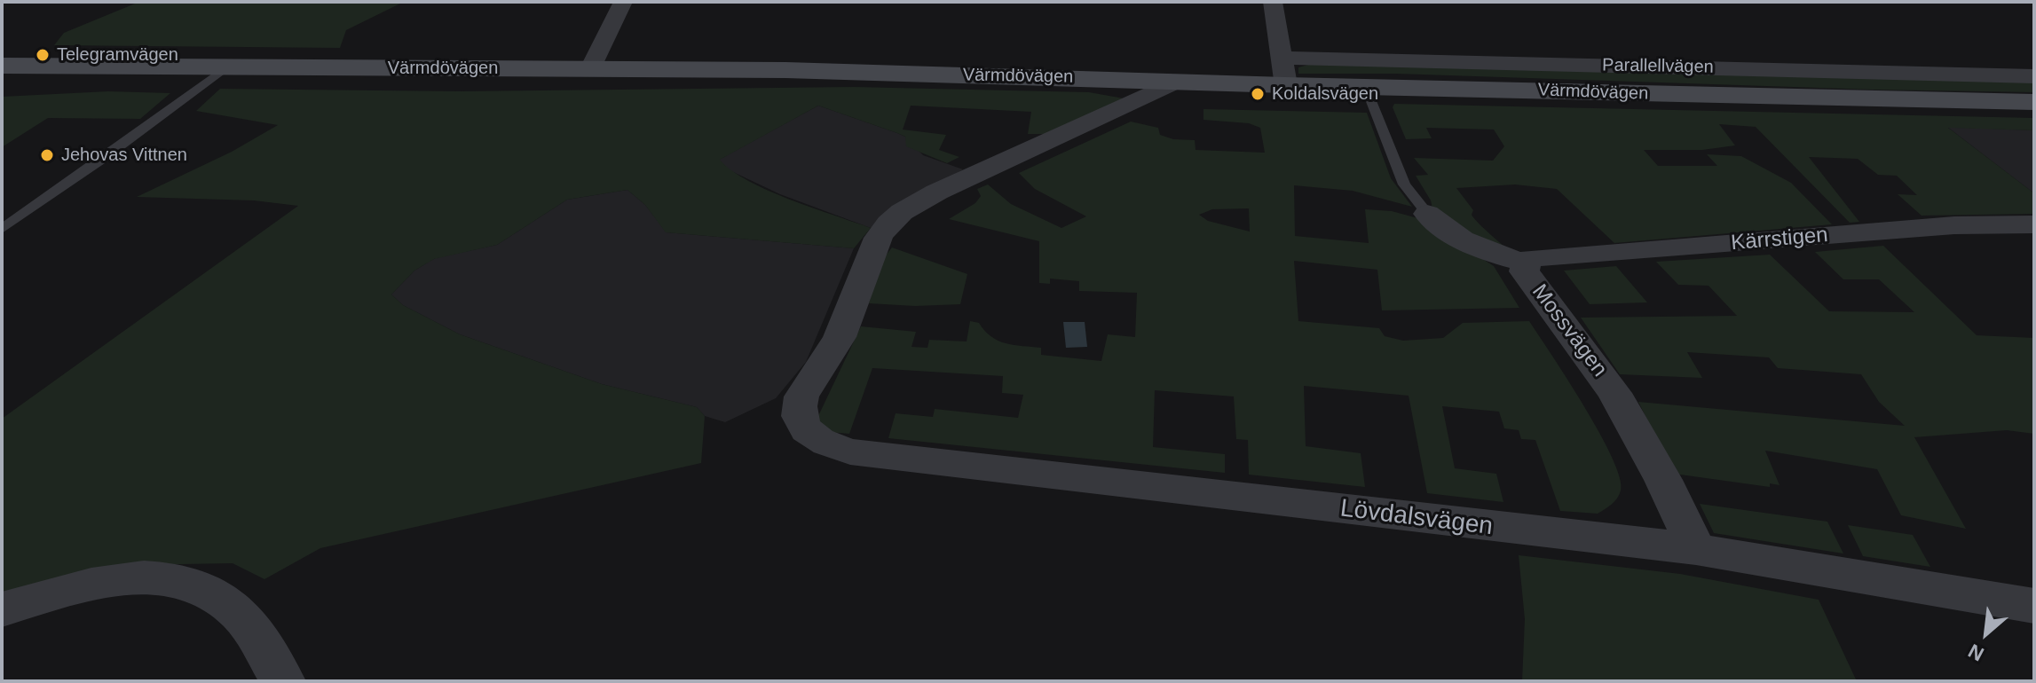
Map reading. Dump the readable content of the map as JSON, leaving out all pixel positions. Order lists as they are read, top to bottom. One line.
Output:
{"streets":{"main road":["Värmdövägen"],"street":["Parallellvägen","Kärrstigen","Mossvägen","Lövdalsvägen"]},"crossings":[["Värmdövägen","Mossvägen"],["Värmdövägen","Lövdalsvägen"],["Kärrstigen","Mossvägen"],["Mossvägen","Lövdalsvägen"]],"places":["Telegramvägen","Koldalsvägen","Jehovas Vittnen"],"north":"bottom left"}
